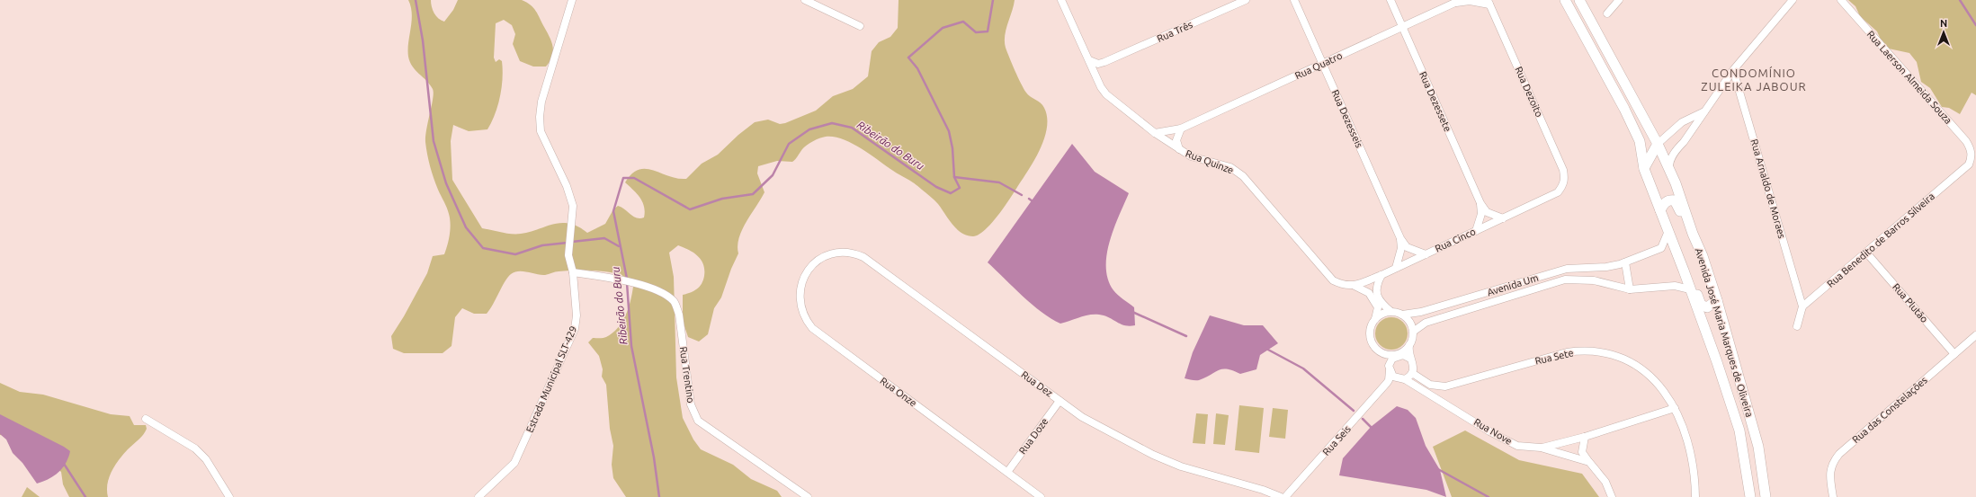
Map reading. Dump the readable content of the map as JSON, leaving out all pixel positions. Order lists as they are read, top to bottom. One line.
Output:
{"streets":{"main road":["Avenida José Maria Marques de Oliveira"],"street":["Rua Três","Rua Quatro","Rua Laerson Almeida Souza","Rua Dezoito","Rua Dezessete","Rua Dezesseis","Rua Quinze","Rua Arnaldo de Moraes","Rua Cinco","Rua Benedito de Barros Silveira","Avenida Um","Rua Plutão","Rua Sete","Rua Trentino","Estrada Municipal SLT-429","Rua Dez","Rua Onze","Rua das Constelações","Rua Nove","Rua Doze","Rua Seis"]},"crossings":[["Rua Quatro","Rua Dezoito"],["Rua Quatro","Rua Dezessete"],["Rua Quatro","Rua Dezesseis"],["Rua Quatro","Rua Quinze"],["Rua Laerson Almeida Souza","Rua Benedito de Barros Silveira"],["Rua Dezoito","Rua Cinco"],["Rua Dezessete","Rua Cinco"],["Rua Dezesseis","Rua Cinco"],["Rua Quinze","Rua Cinco"],["Rua Arnaldo de Moraes","Rua Benedito de Barros Silveira"],["Rua Benedito de Barros Silveira","Rua Plutão"],["Avenida Um","Avenida José Maria Marques de Oliveira"],["Rua Plutão","Rua das Constelações"],["Rua Sete","Rua Nove"],["Rua Trentino","Estrada Municipal SLT-429"],["Rua Dez","Rua Onze"],["Rua Dez","Rua Doze"],["Rua Onze","Rua Doze"]],"districts":["CONDOMÍNIO ZULEIKA JABOUR"],"water":["Ribeirão do Buru"],"north":"top"}
